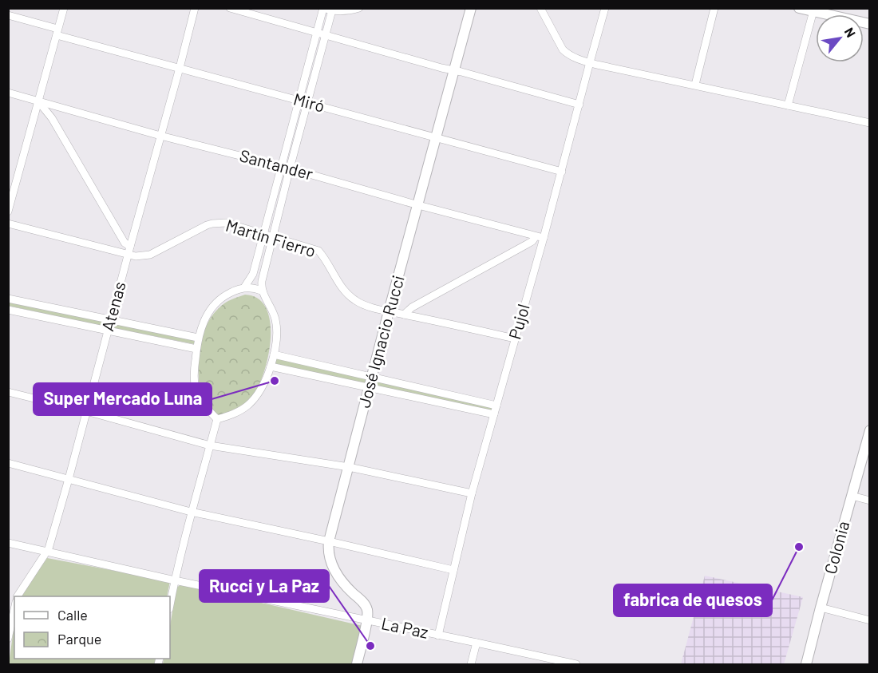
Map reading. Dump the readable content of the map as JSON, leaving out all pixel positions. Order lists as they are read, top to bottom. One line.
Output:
{"streets":{"street":["Miró","Santander","Martín Fierro","Atenas","Pujol","José Ignacio Rucci","Colonia","La Paz"]},"crossings":[["Miró","Atenas"],["Miró","Pujol"],["Miró","José Ignacio Rucci"],["Santander","Atenas"],["Santander","Pujol"],["Santander","José Ignacio Rucci"],["Martín Fierro","Atenas"],["Martín Fierro","Pujol"],["Martín Fierro","José Ignacio Rucci"],["Atenas","La Paz"],["Pujol","La Paz"],["José Ignacio Rucci","La Paz"]],"places":["Super Mercado Luna","fabrica de quesos","Rucci y La Paz"],"legend":["Calle","Parque"],"north":"top right"}
